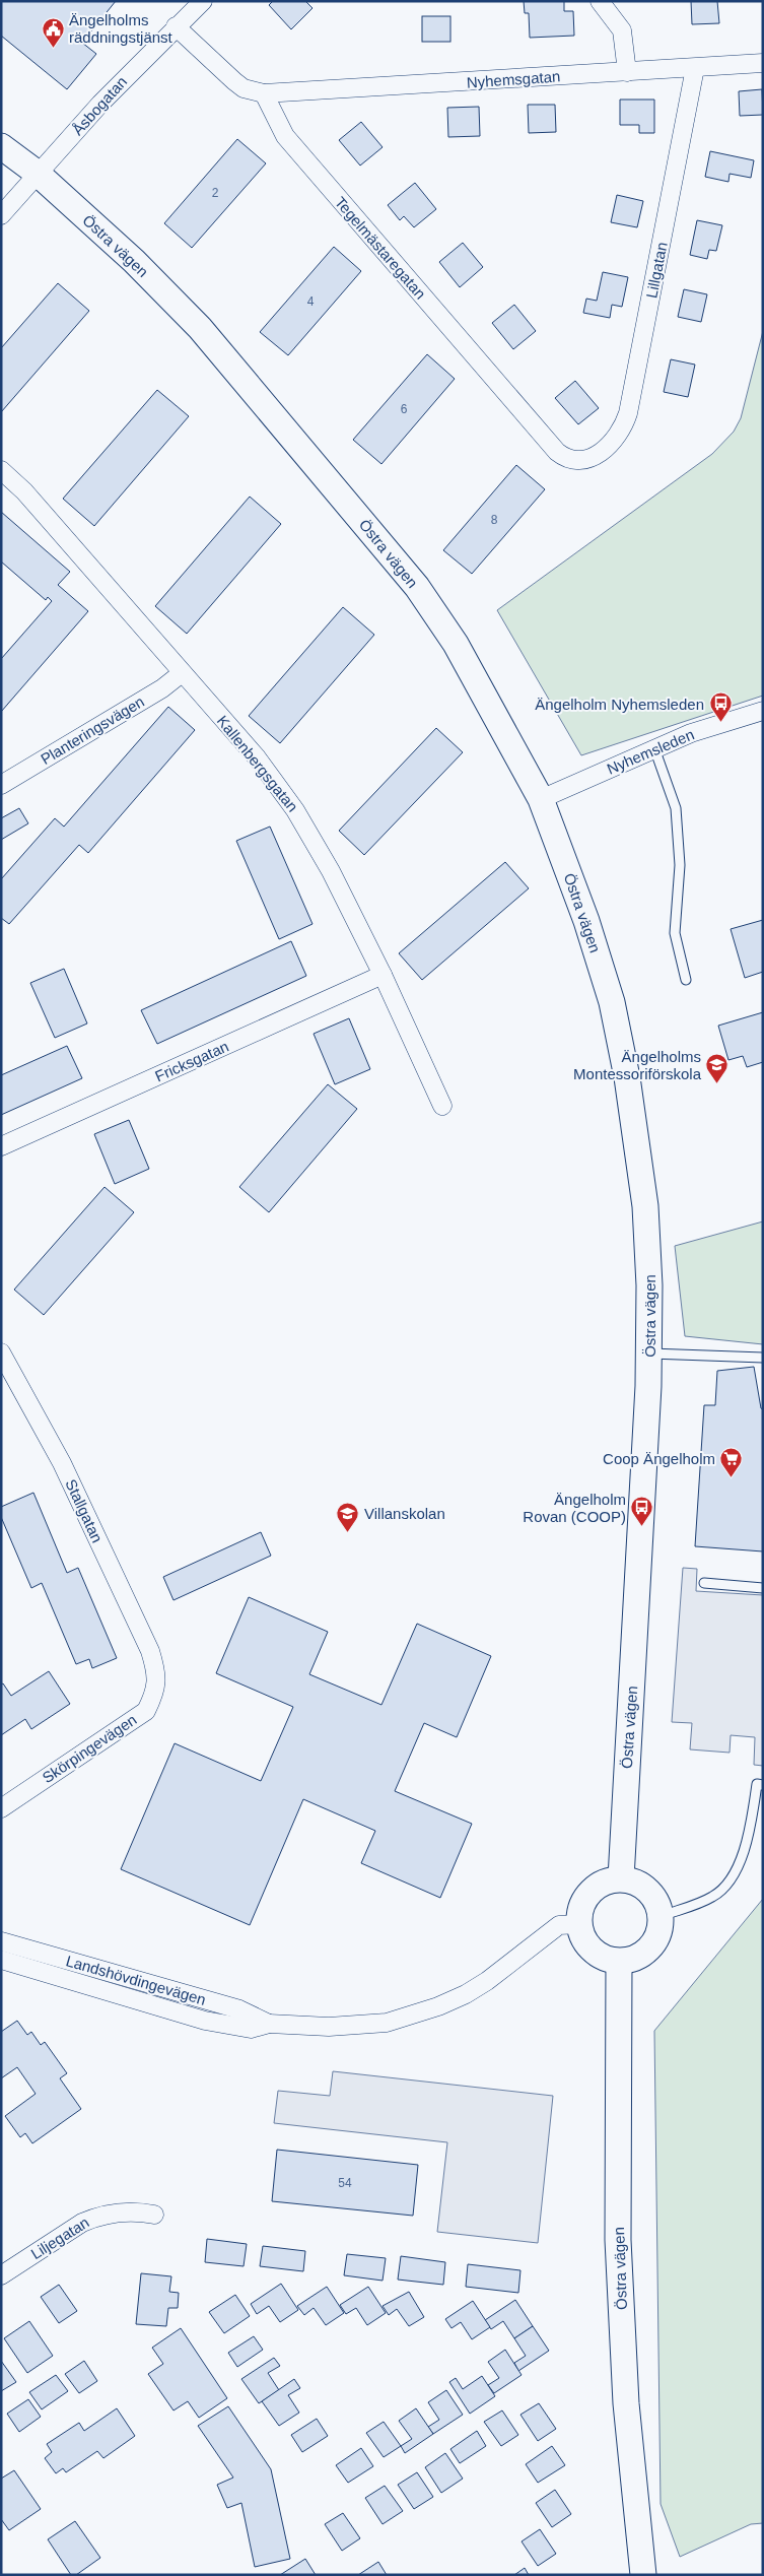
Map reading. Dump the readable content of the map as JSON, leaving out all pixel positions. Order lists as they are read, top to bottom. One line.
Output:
{"streets":{"main road":["Östra vägen"],"street":["Nyhemsgatan","Åsbogatan","Tegelmästaregatan","Lillgatan","Planteringsvägen","Nyhemsleden","Kallenbergsgatan","Fricksgatan","Stallgatan","Skörpingevägen","Landshövdingevägen","Liljegatan"]},"crossings":[["Nyhemsgatan","Tegelmästaregatan"],["Nyhemsgatan","Lillgatan"],["Åsbogatan","Östra vägen"],["Östra vägen","Nyhemsleden"],["Östra vägen","Landshövdingevägen"],["Tegelmästaregatan","Lillgatan"],["Planteringsvägen","Kallenbergsgatan"],["Kallenbergsgatan","Fricksgatan"],["Stallgatan","Skörpingevägen"]],"places":{"public building":["Ängelholms räddningstjänst"],"bus stop":["Ängelholm Nyhemsleden","Ängelholm Rovan (COOP)"],"school or university":["Ängelholms Montessoriförskola","Villanskolan"],"supermarket":["Coop Ängelholm"]},"house_numbers":["2","4","6","8","54"]}
